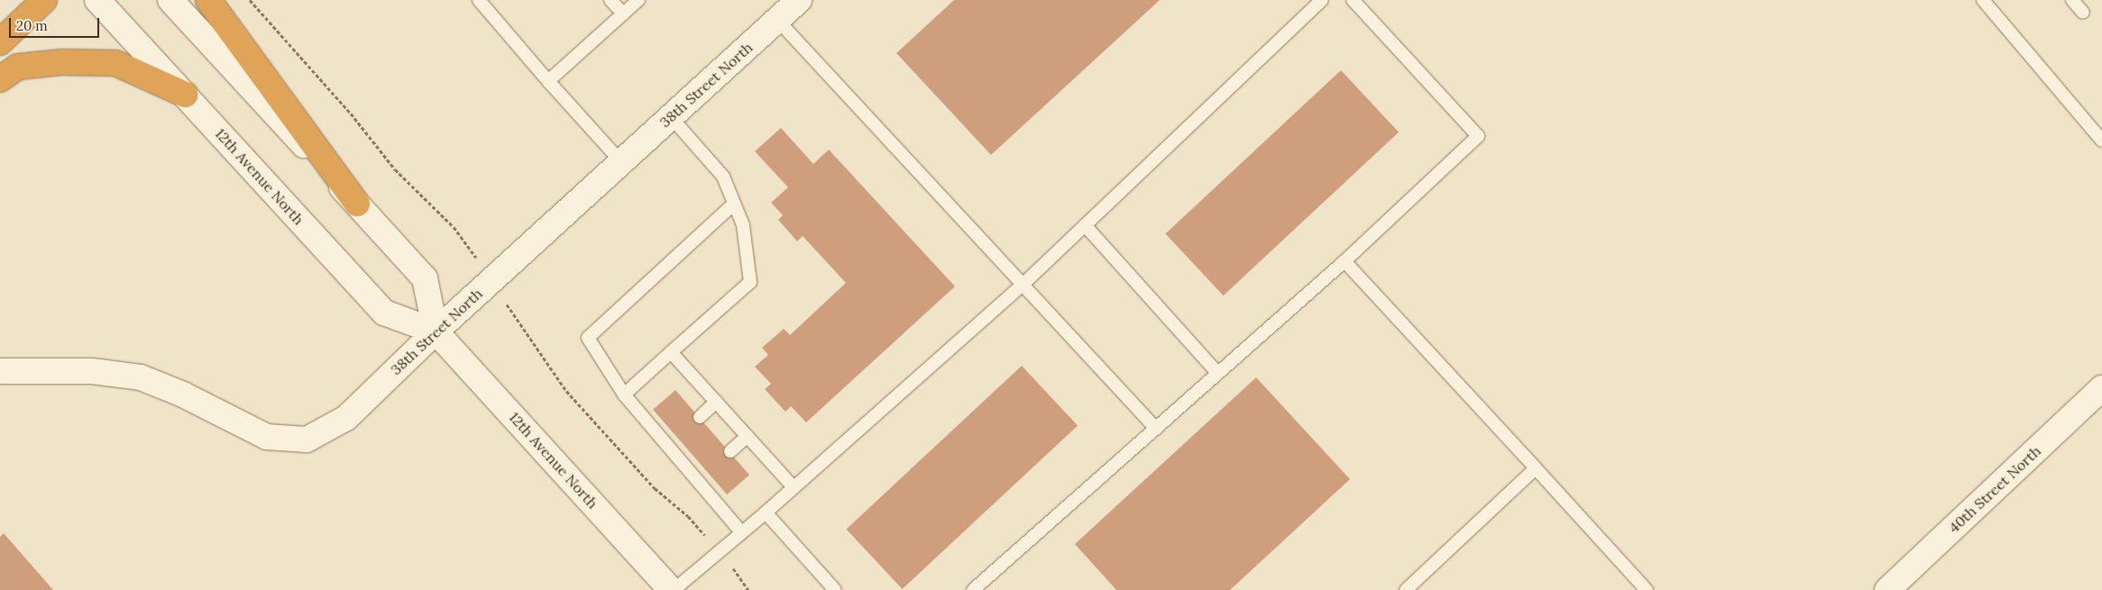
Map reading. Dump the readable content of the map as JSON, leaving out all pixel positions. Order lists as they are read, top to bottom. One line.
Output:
{"streets":{"street":["38th Street North","12th Avenue North","40th Street North"]},"crossings":[["38th Street North","12th Avenue North"]],"scale_bar":"20 m"}
